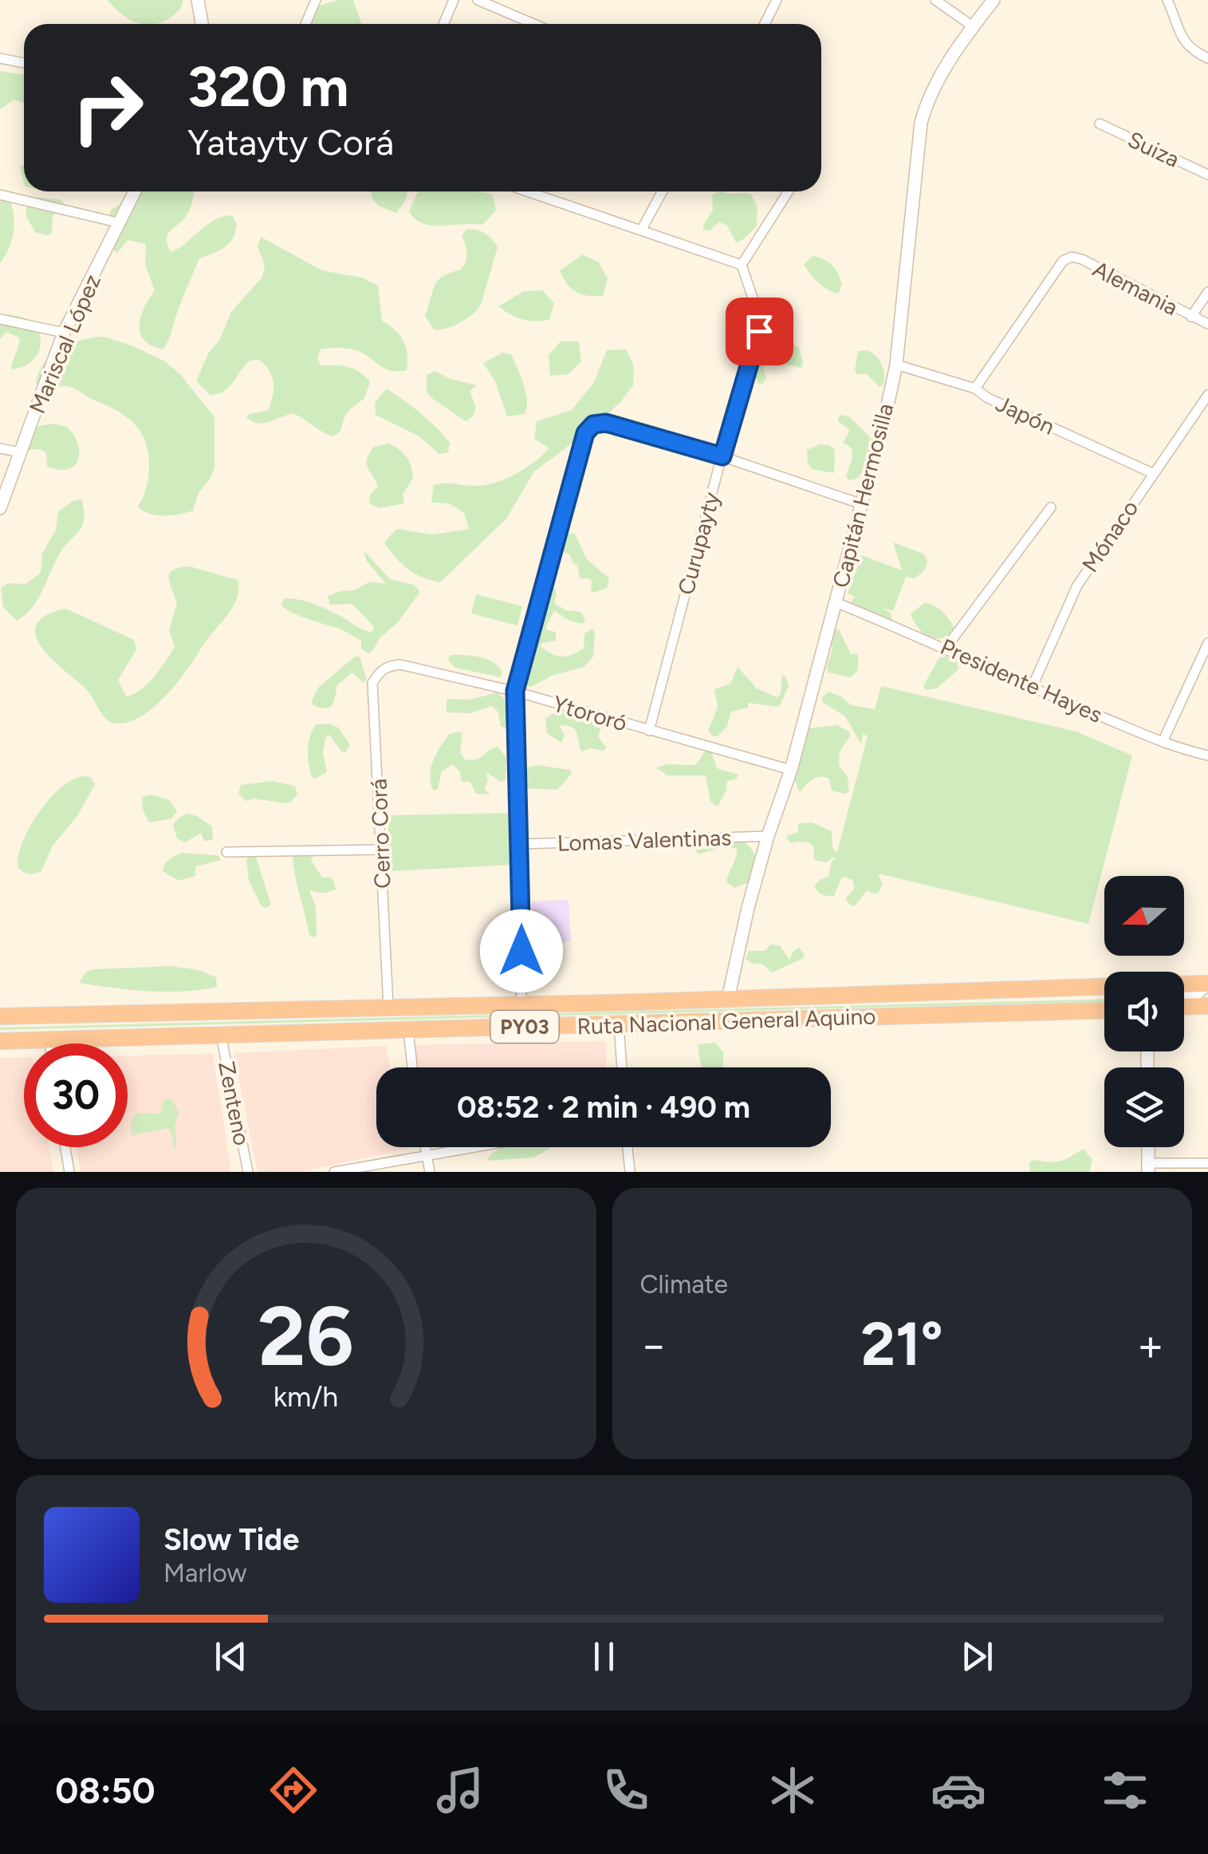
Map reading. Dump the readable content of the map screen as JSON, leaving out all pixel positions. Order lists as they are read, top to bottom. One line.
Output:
{"streets":{"highway":["Ruta Nacional General Aquino","PY03"],"street":["Suiza","Alemania","Mariscal López","Japón","Capitán Hermosilla","Mónaco","Curupayty","Presidente Hayes","Ytororó","Cerro Corá","Lomas Valentinas","Zenteno"]},"crossings":[["Alemania","Japón"],["Japón","Capitán Hermosilla"],["Japón","Mónaco"],["Capitán Hermosilla","Presidente Hayes"],["Capitán Hermosilla","Ytororó"],["Capitán Hermosilla","Lomas Valentinas"],["Capitán Hermosilla","Ruta Nacional General Aquino"],["Mónaco","Presidente Hayes"],["Curupayty","Ytororó"],["Ytororó","Cerro Corá"],["Cerro Corá","Ruta Nacional General Aquino"],["Ruta Nacional General Aquino","Zenteno"]],"north":"left","page":{"turn":["320 m","Yatayty Corá"],"limit":"30","trip":"08:52 · 2 min · 490 m","tile":"Climate","heat":["−","21°","+"],"song":["Slow Tide","Marlow"],"tabs":"08:50","gauge":["26","km/h"]}}
